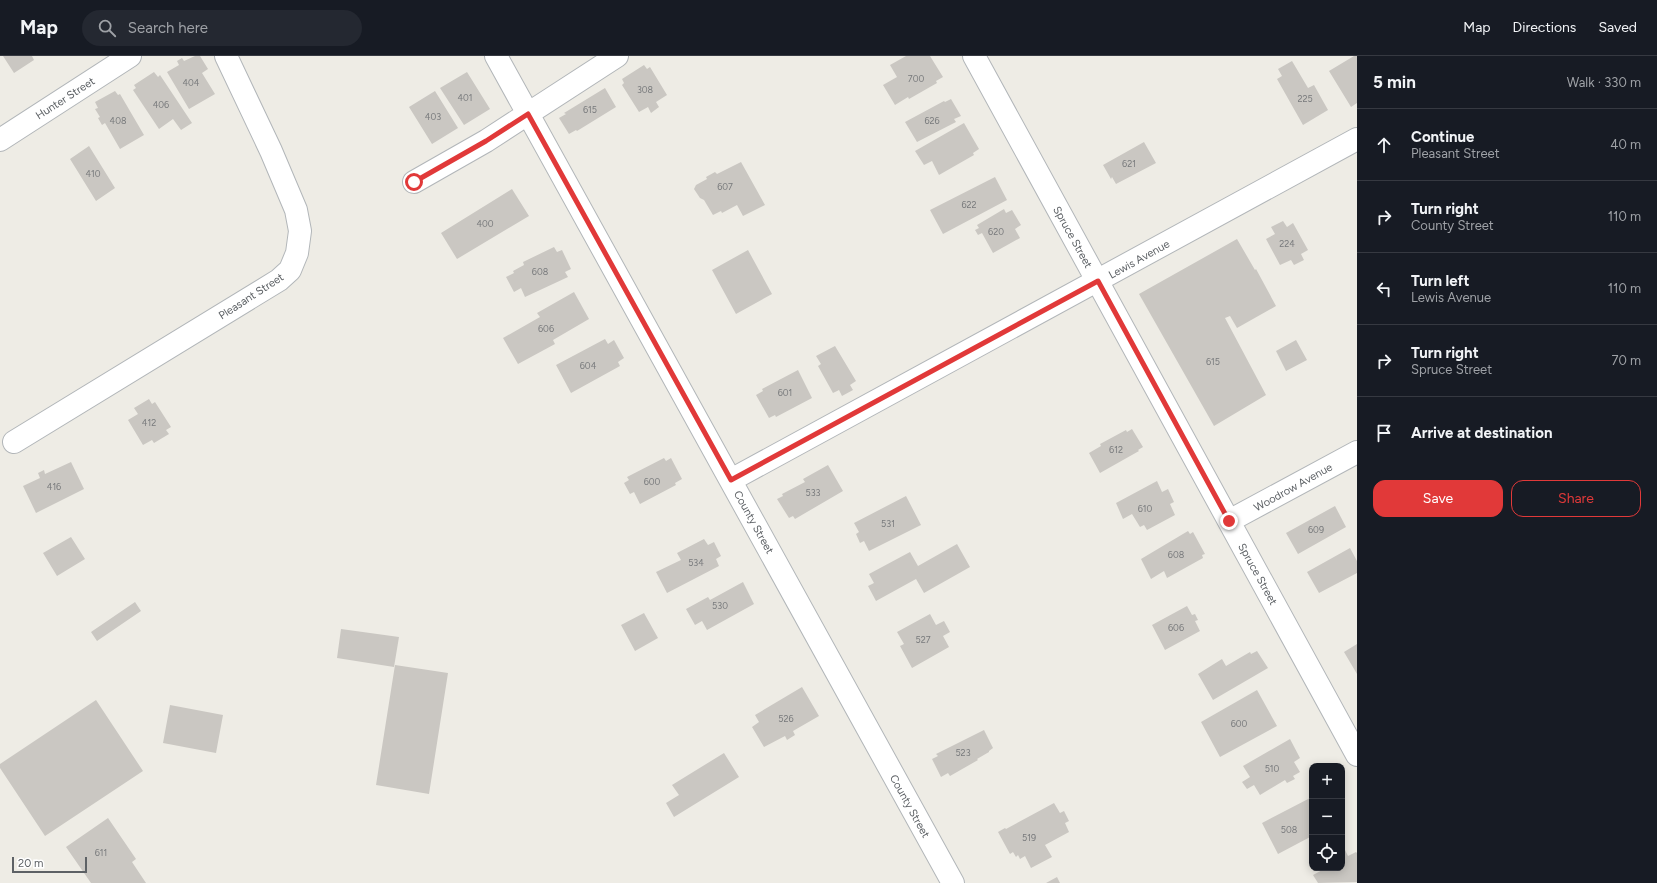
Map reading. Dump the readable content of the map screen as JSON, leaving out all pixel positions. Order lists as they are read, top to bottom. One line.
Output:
{"streets":{"street":["Hunter Street","Spruce Street","Lewis Avenue","Pleasant Street","Woodrow Avenue","County Street"]},"crossings":[["Spruce Street","Lewis Avenue"],["Spruce Street","Woodrow Avenue"],["Lewis Avenue","County Street"]],"house_numbers":["700","404","308","401","225","406","615","403","408","626","621","410","607","622","400","620","224","608","606","615","604","601","412","612","600","416","533","610","531","609","608","534","530","606","527","526","600","523","510","508","519","611"],"scale_bar":"20 m","page":{"header":"Map","search":"Search here","nav":["Map","Directions","Saved"],"heading":["5 min","Walk · 330 m"],"list":[["Continue","Pleasant Street","40 m"],["Turn right","County Street","110 m"],["Turn left","Lewis Avenue","110 m"],["Turn right","Spruce Street","70 m"],"Arrive at destination"],"buttons":["Save","Share"],"map_buttons":["+","−"],"scale":"20 m"}}
